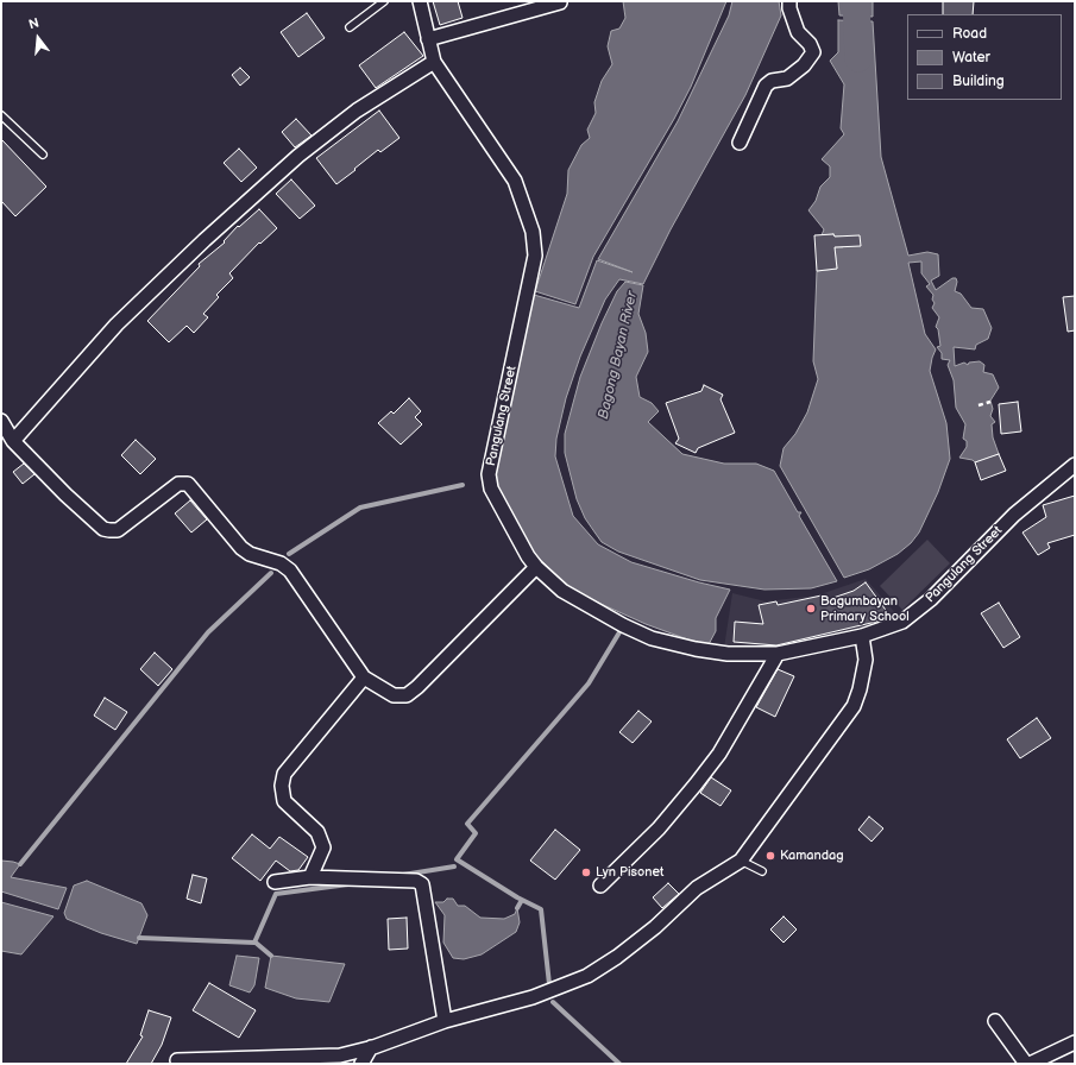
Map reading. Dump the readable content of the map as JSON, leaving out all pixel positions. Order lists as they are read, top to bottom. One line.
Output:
{"streets":{"street":["Pangulang Street"]},"water":["Bagong Bayan River"],"places":["Bagumbayan Primary School","Kamandag","Lyn Pisonet"],"legend":["Road","Water","Building"],"north":"top"}
